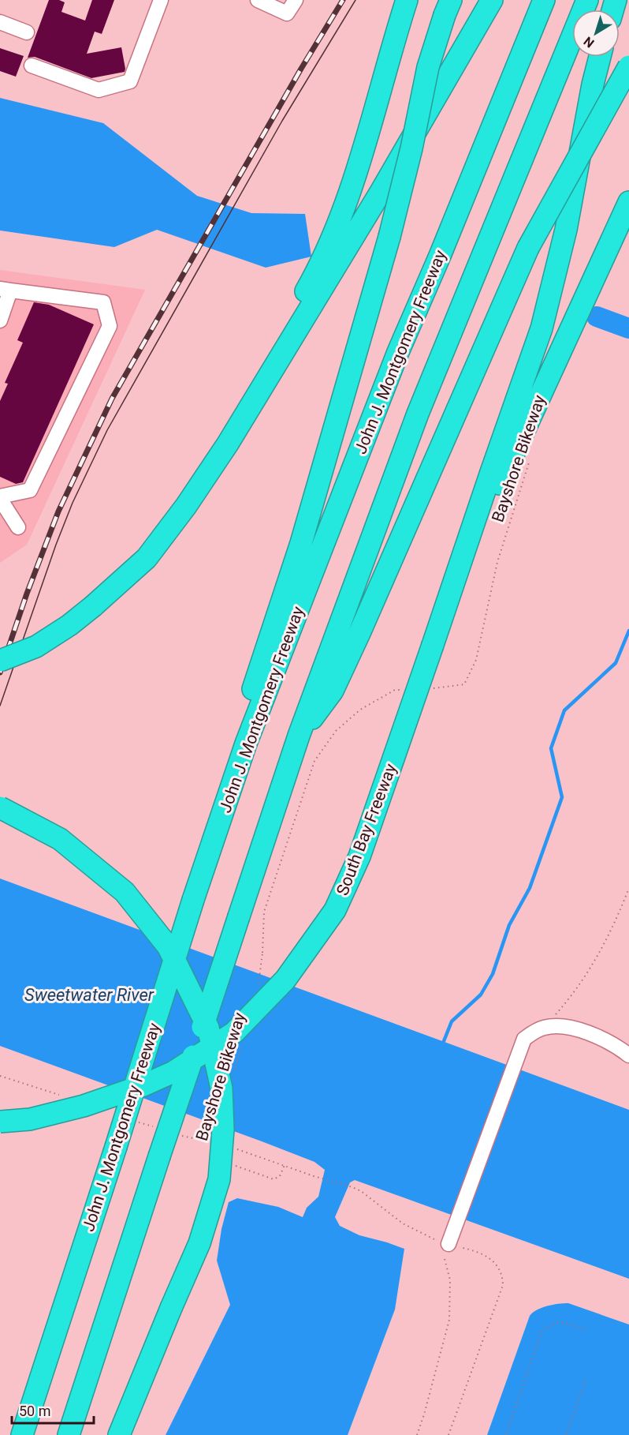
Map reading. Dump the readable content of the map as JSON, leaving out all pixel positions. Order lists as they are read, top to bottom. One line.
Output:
{"streets":{"highway":["John J. Montgomery Freeway","South Bay Freeway"],"path":["Bayshore Bikeway"]},"water":["Sweetwater River"],"scale_bar":"50 m","north":"bottom left"}
